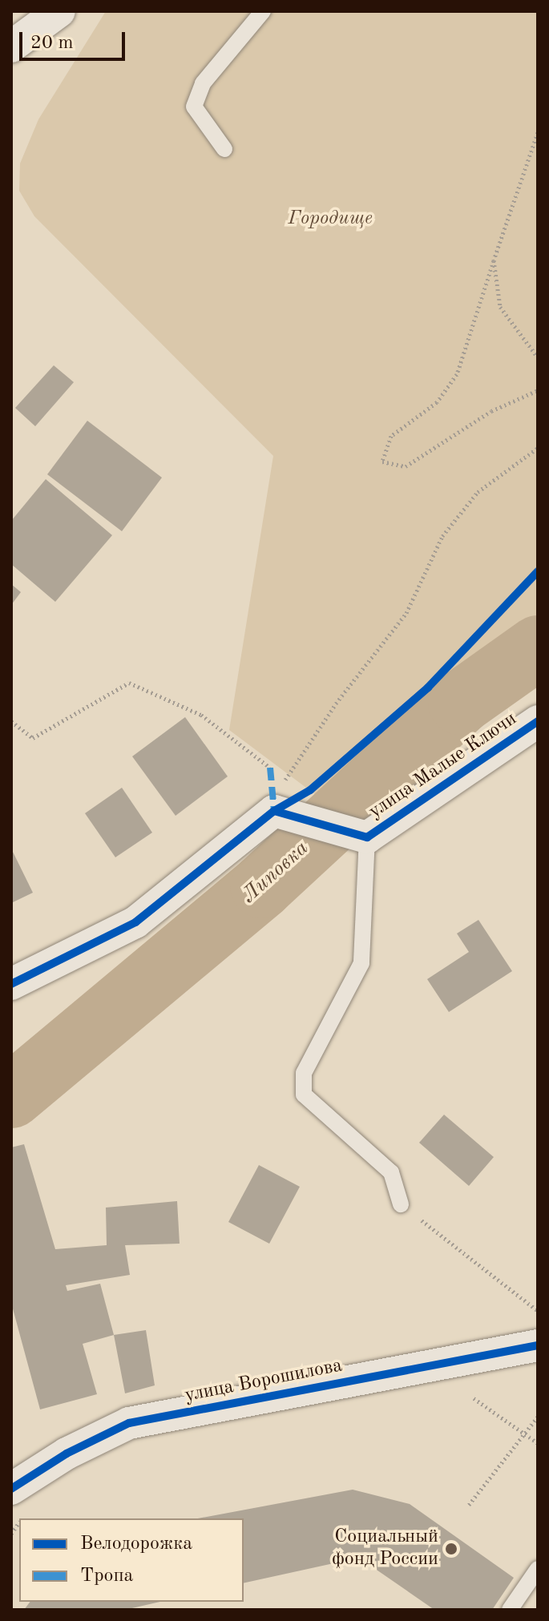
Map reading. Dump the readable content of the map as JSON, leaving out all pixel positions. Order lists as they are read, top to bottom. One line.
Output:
{"streets":{"street":["улица Малые Ключи","улица Ворошилова"]},"water":["Липовка"],"parks":["Городище"],"places":["Социальный фонд России"],"legend":["Велодорожка","Тропа"],"scale_bar":"20 m"}
